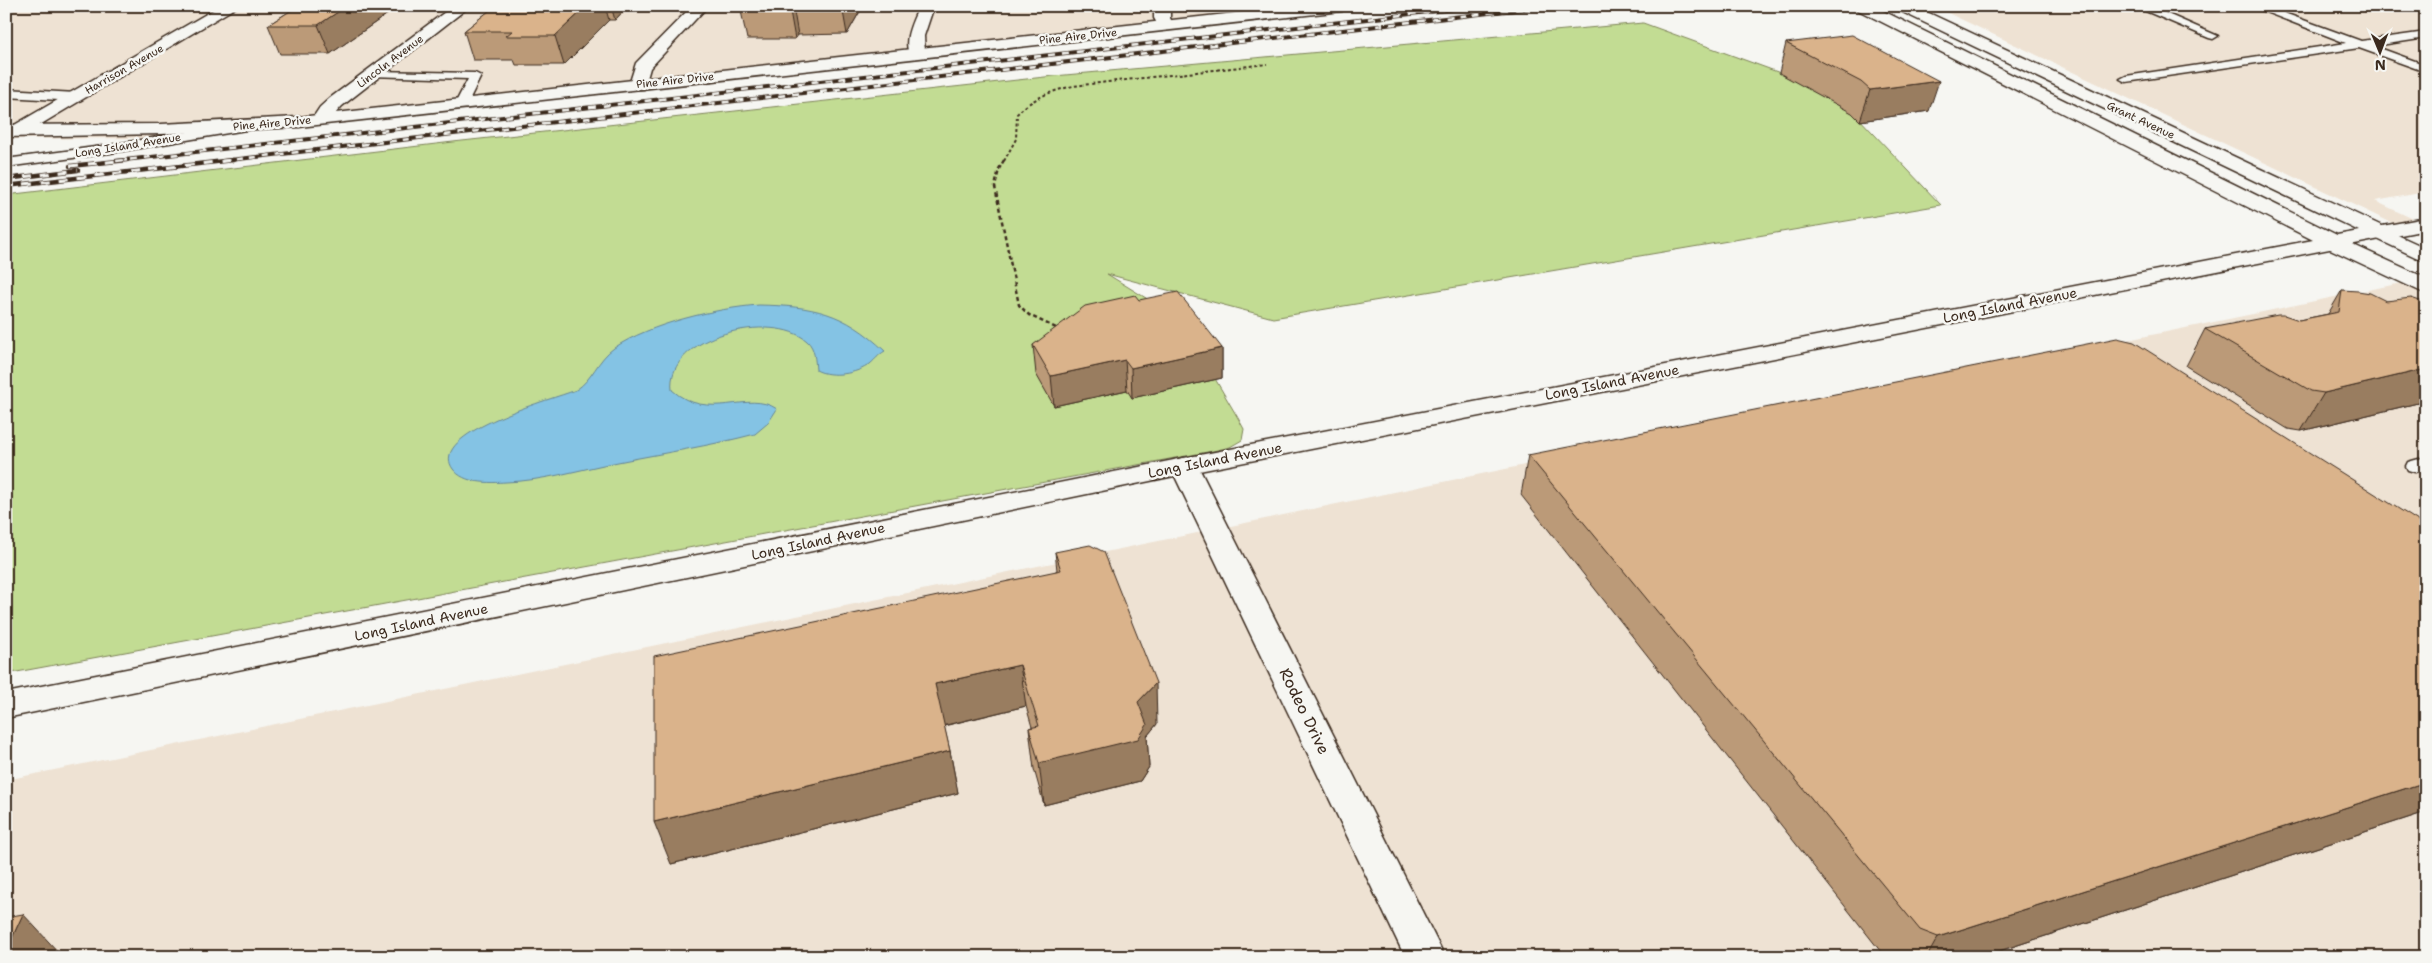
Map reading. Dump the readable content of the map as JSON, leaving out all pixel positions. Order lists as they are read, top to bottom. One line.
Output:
{"streets":{"street":["Pine Aire Drive","Lincoln Avenue","Harrison Avenue","Grant Avenue","Long Island Avenue","Rodeo Drive"]},"crossings":[["Pine Aire Drive","Lincoln Avenue"],["Pine Aire Drive","Harrison Avenue"],["Pine Aire Drive","Long Island Avenue"],["Grant Avenue","Long Island Avenue"],["Long Island Avenue","Rodeo Drive"]],"north":"bottom"}
